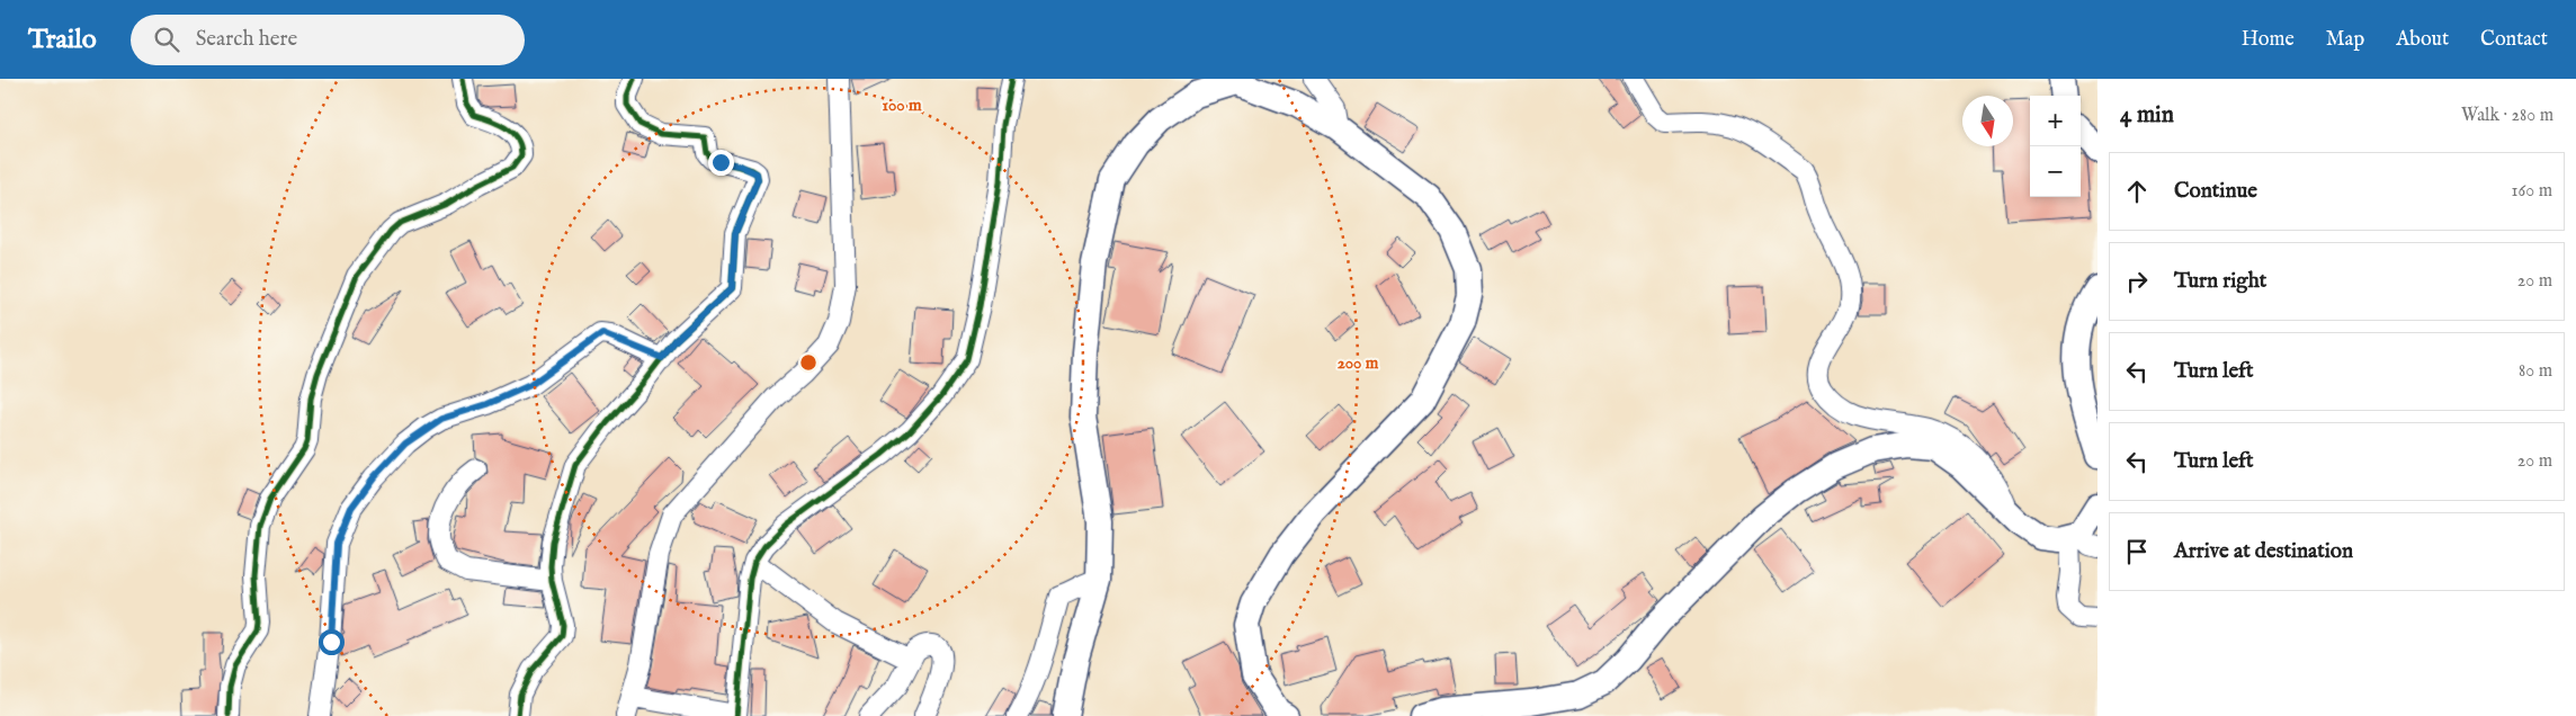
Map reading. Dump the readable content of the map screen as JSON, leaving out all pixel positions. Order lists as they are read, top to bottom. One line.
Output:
{"north":"bottom","page":{"header":"Trailo","search":"Search here","nav":["Home","Map","About","Contact"],"heading":["4 min","Walk · 280 m"],"map_buttons":["+","−"],"list":[["Continue","160 m"],["Turn right","20 m"],["Turn left","80 m"],["Turn left","20 m"],"Arrive at destination"]},"rings":["100 m","200 m"]}
